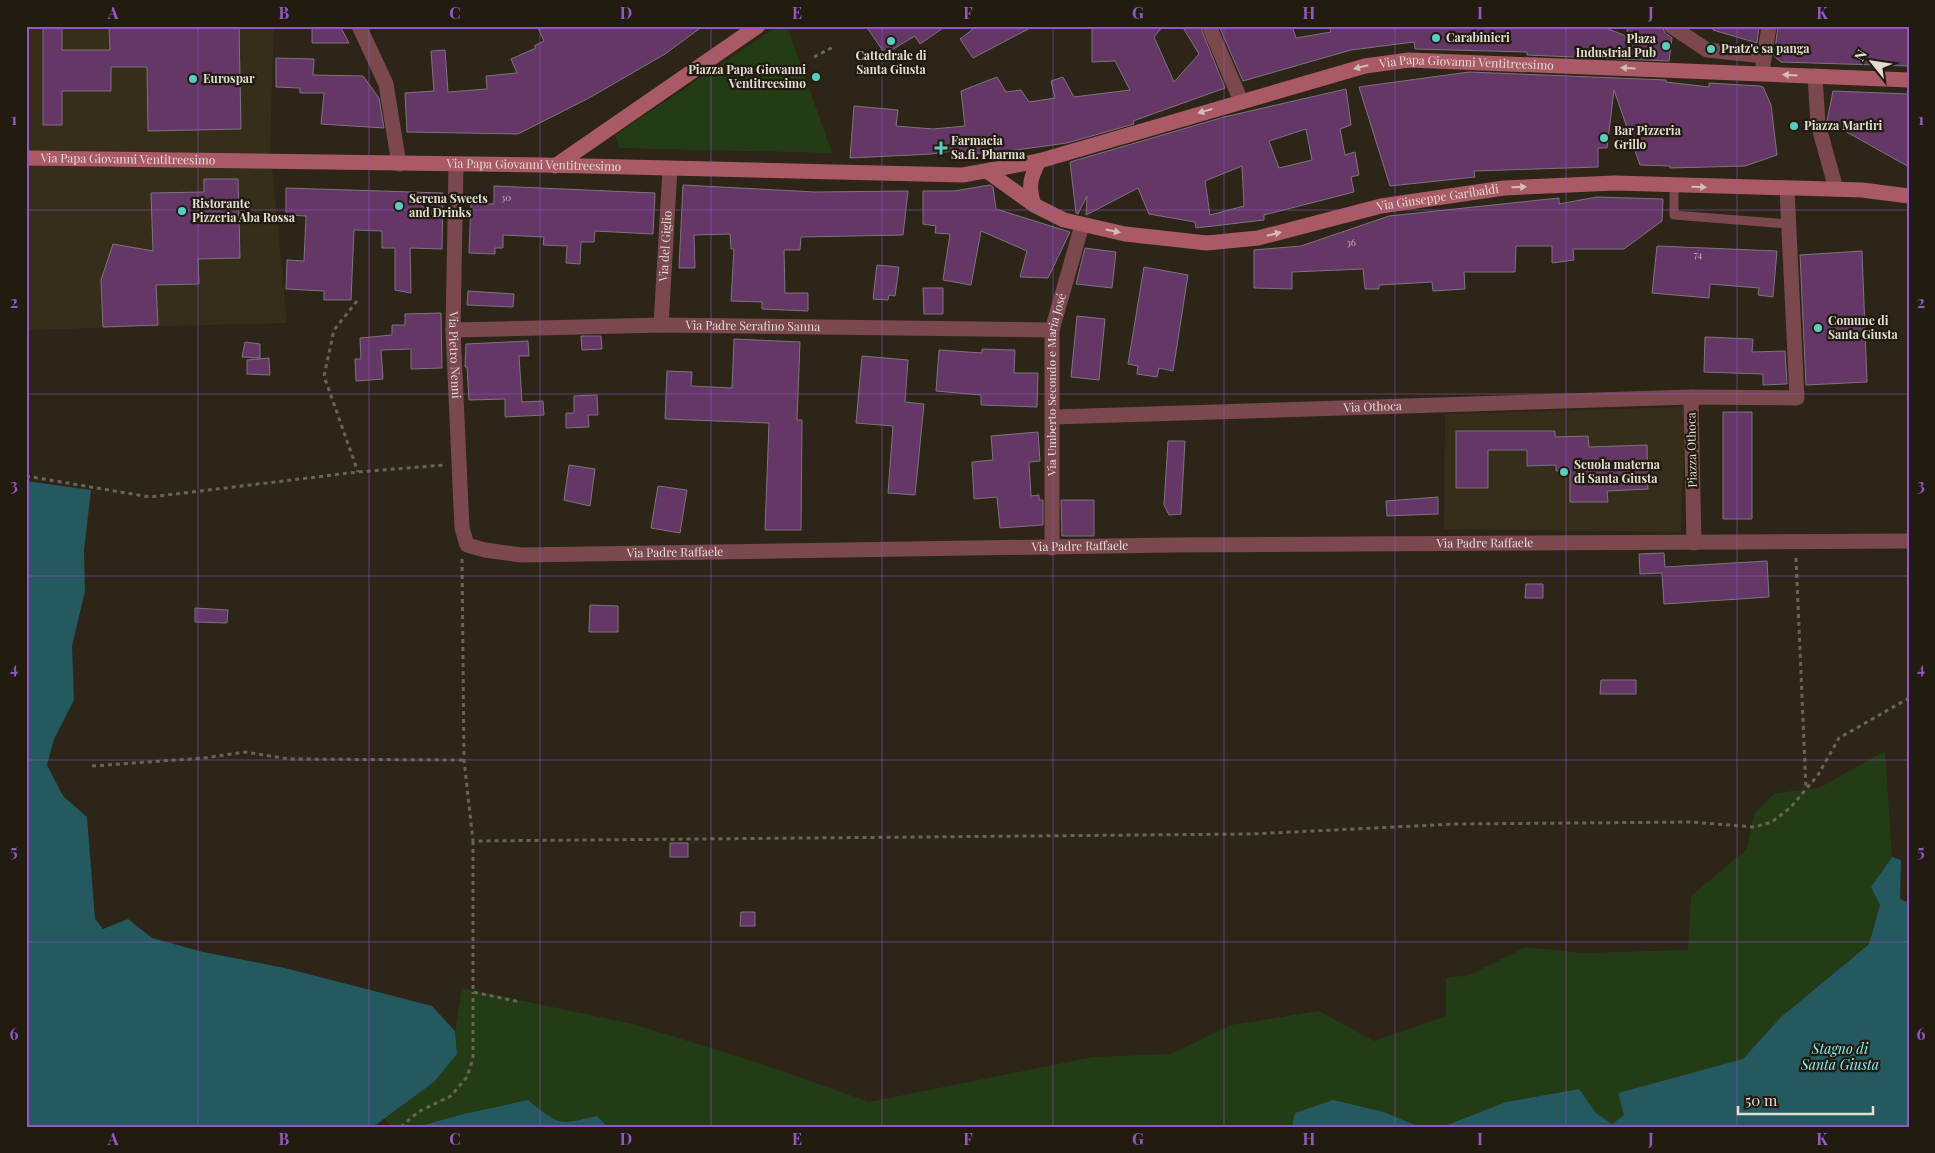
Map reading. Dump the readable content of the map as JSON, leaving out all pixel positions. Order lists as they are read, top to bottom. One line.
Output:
{"streets":{"main road":["Via Papa Giovanni Ventitreesimo","Via Giuseppe Garibaldi"],"street":["Via del Giglio","Via Padre Serafino Sanna","Via Pietro Nenni","Via Umberto Secondo e Maria José","Via Othoca","Piazza Othoca","Via Padre Raffaele"]},"crossings":[["Via Papa Giovanni Ventitreesimo","Via Giuseppe Garibaldi"],["Via Papa Giovanni Ventitreesimo","Via del Giglio"],["Via Papa Giovanni Ventitreesimo","Via Pietro Nenni"],["Via Giuseppe Garibaldi","Via Umberto Secondo e Maria José"],["Via Giuseppe Garibaldi","Piazza Othoca"],["Via del Giglio","Via Padre Serafino Sanna"],["Via Padre Serafino Sanna","Via Pietro Nenni"],["Via Padre Serafino Sanna","Via Umberto Secondo e Maria José"],["Via Pietro Nenni","Via Padre Raffaele"],["Via Umberto Secondo e Maria José","Via Othoca"],["Via Umberto Secondo e Maria José","Via Padre Raffaele"],["Via Othoca","Piazza Othoca"],["Piazza Othoca","Via Padre Raffaele"]],"one_way":["Via Papa Giovanni Ventitreesimo","Via Giuseppe Garibaldi"],"water":["Stagno di Santa Giusta"],"places":{"other":["Carabinieri","Cattedrale di Santa Giusta","Plaza Industrial Pub","Pratz'e sa panga","Piazza Papa Giovanni Ventitreesimo","Eurospar","Piazza Martiri","Bar Pizzeria Grillo","Serena Sweets and Drinks","Ristorante Pizzeria Aba Rossa","Comune di Santa Giusta","Scuola materna di Santa Giusta"],"health":["Farmacia Sa.fi. Pharma"]},"house_numbers":["30","36","74"],"scale_bar":"50 m","north":"top left","grid":{"columns":["A","B","C","D","E","F","G","H","I","J","K"],"rows":["1","2","3","4","5","6"]}}
